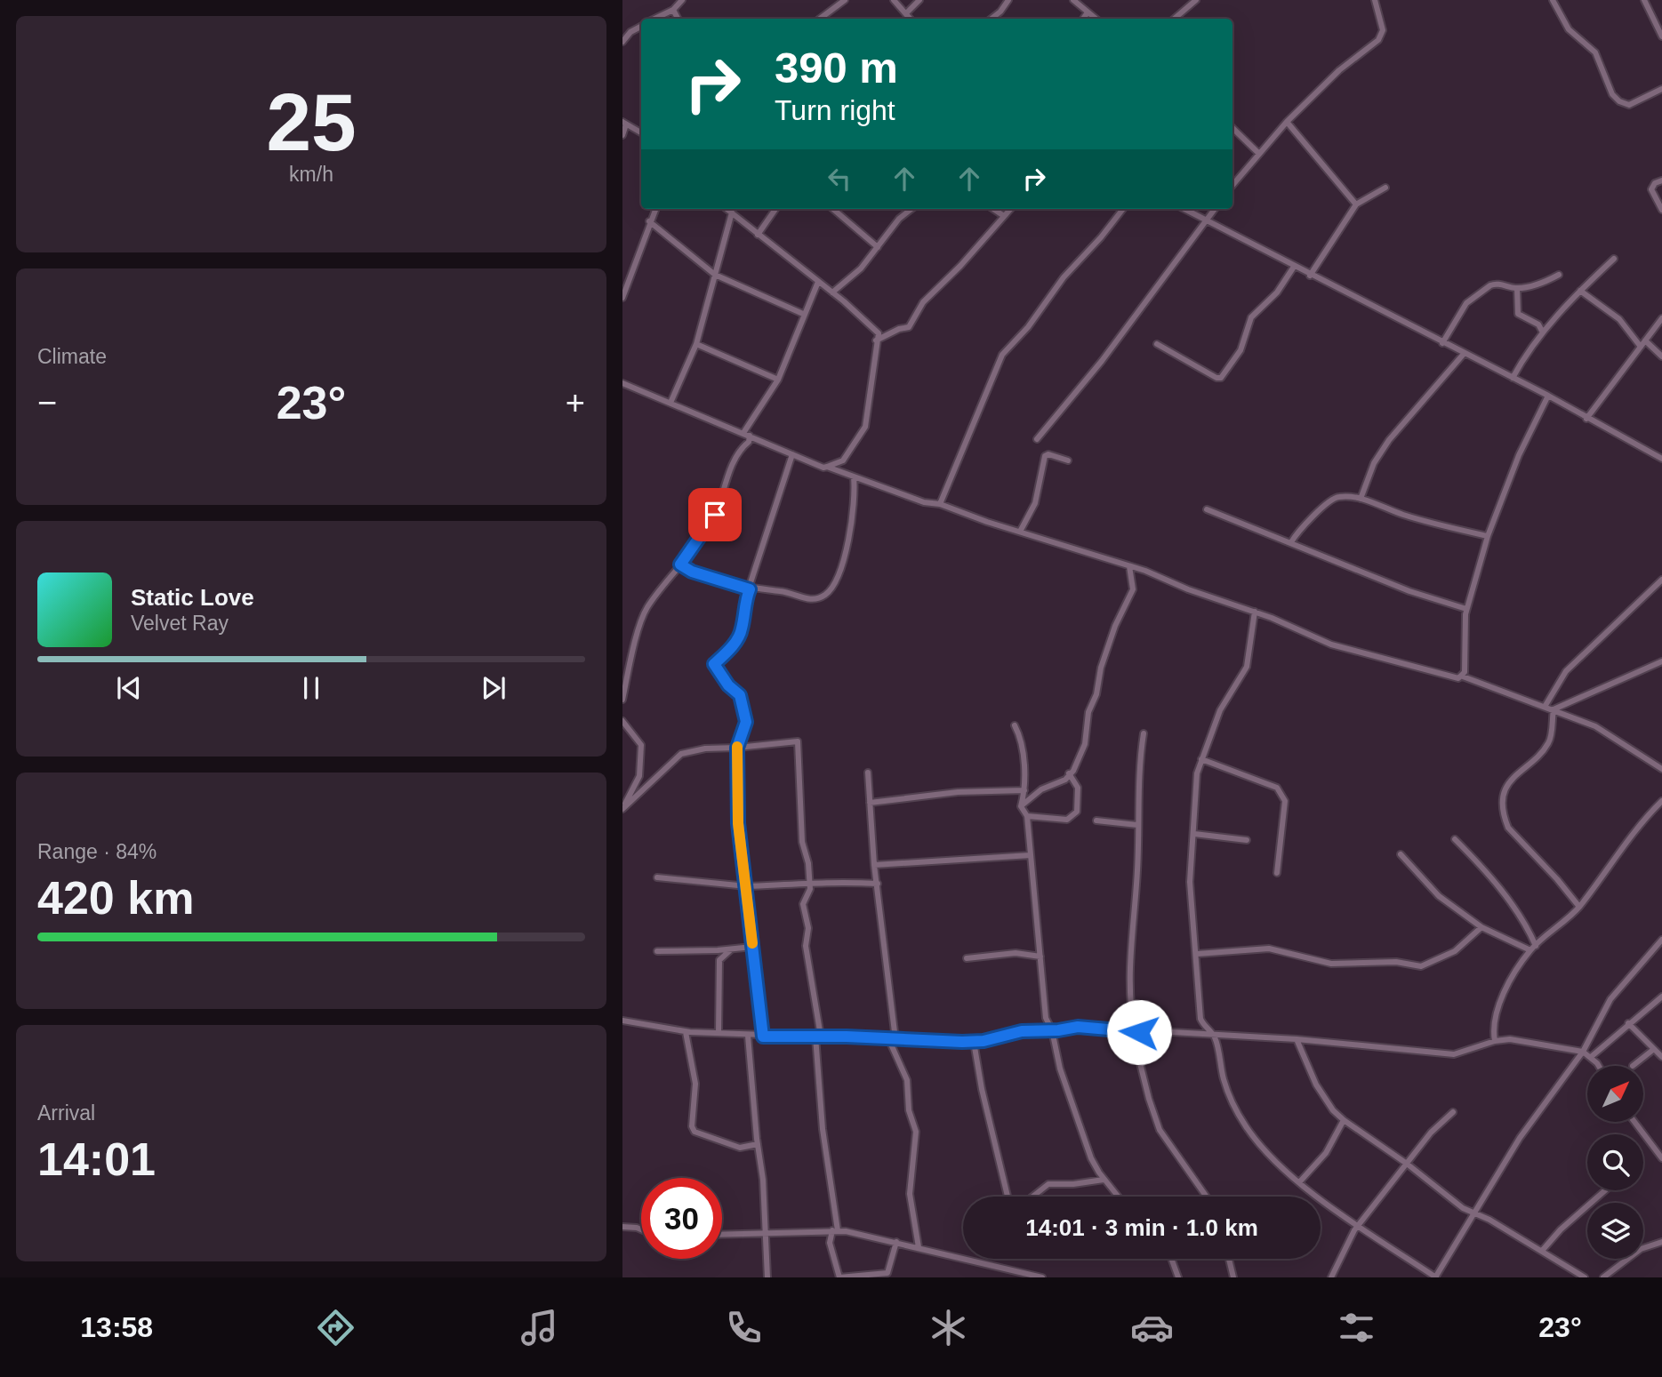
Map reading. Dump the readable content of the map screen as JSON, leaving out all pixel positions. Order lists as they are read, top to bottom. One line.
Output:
{"north":"top right","page":{"tile":[["25","km/h"],"Climate",["Range · 84%","420 km"],["Arrival","14:01"]],"turn":["390 m","Turn right"],"heat":["−","23°","+"],"song":["Static Love","Velvet Ray"],"limit":"30","trip":"14:01 · 3 min · 1.0 km","tabs":["13:58","23°"]}}
